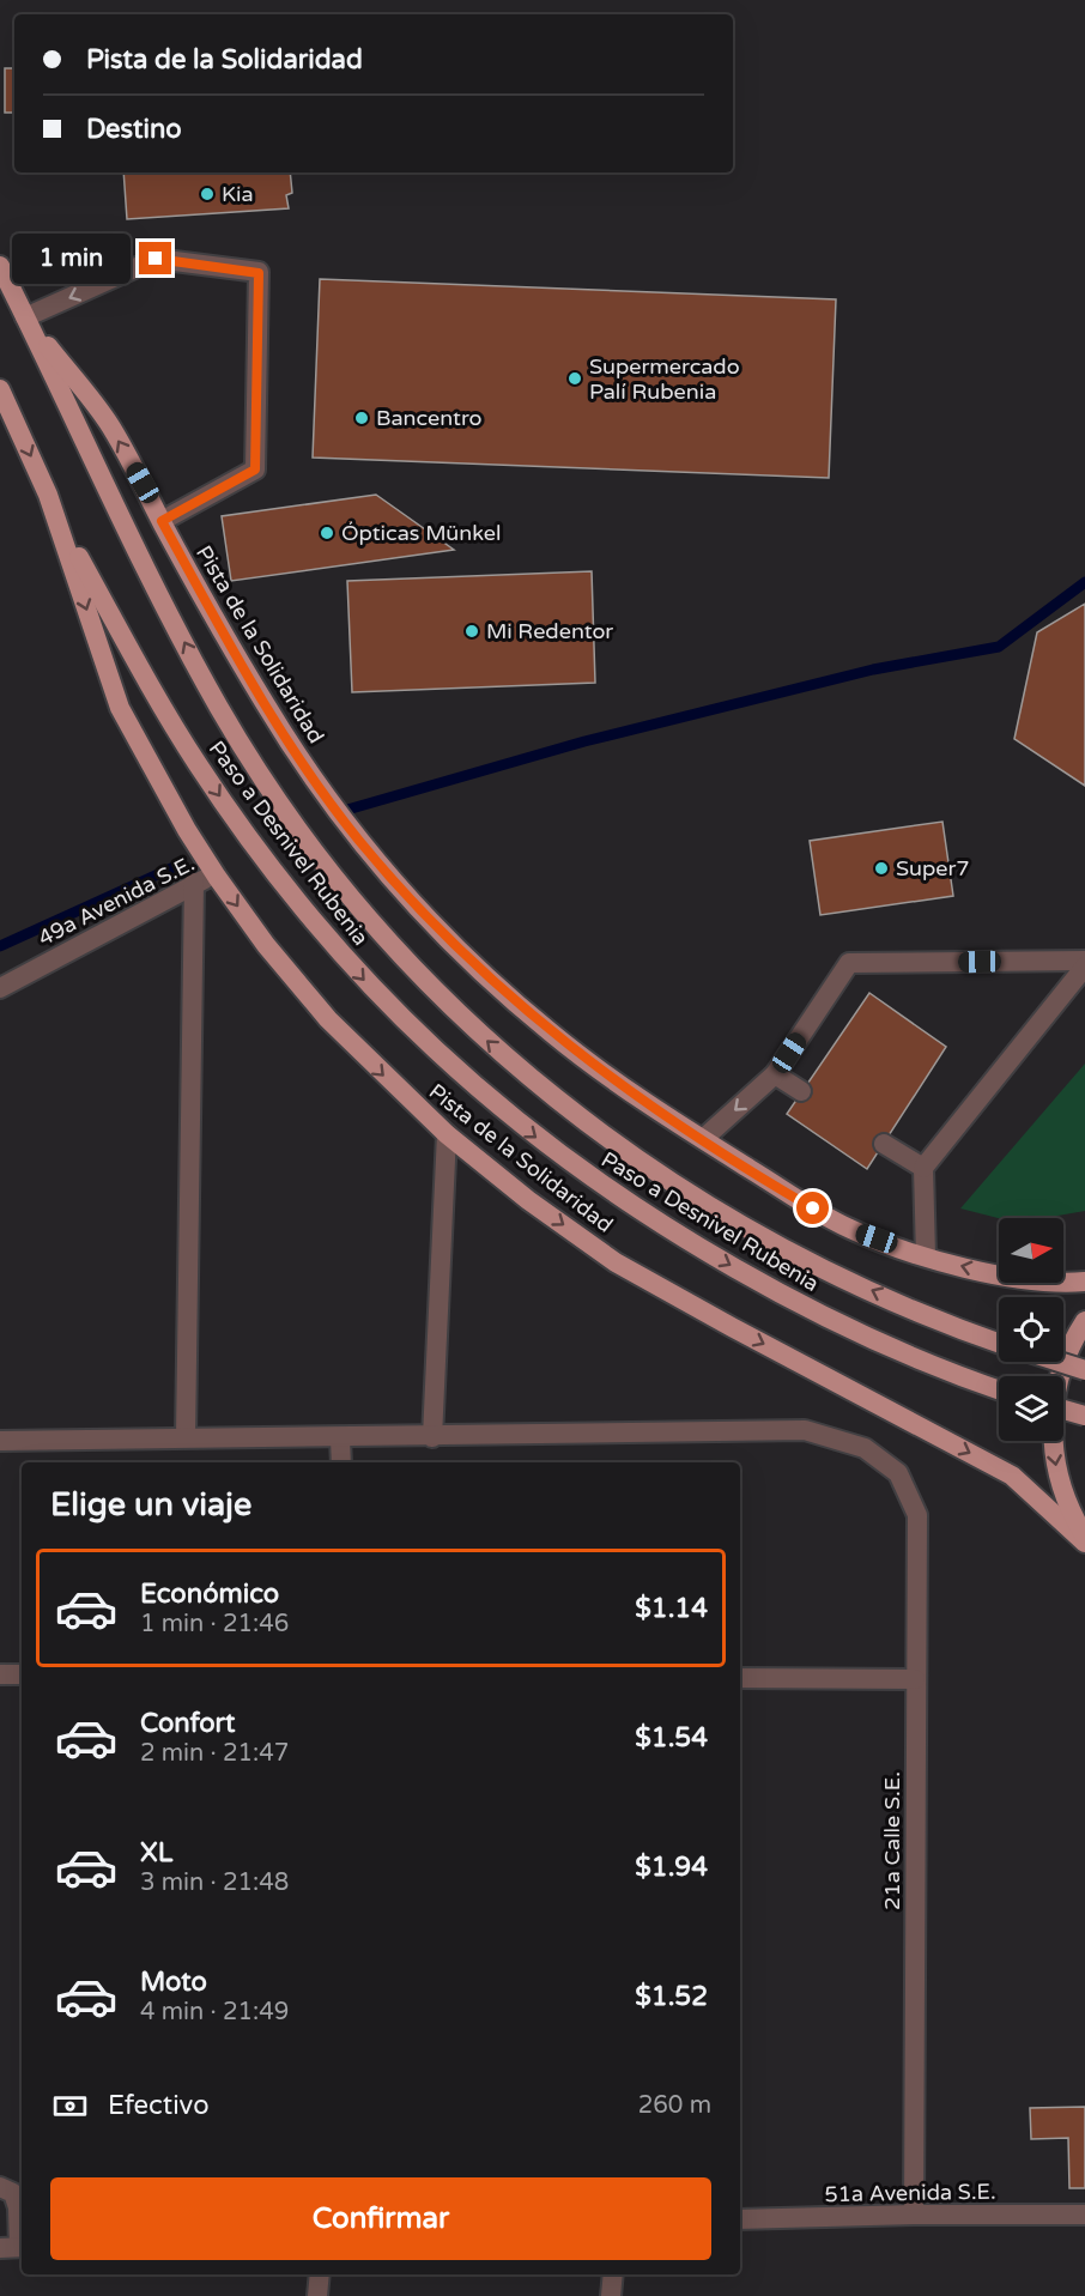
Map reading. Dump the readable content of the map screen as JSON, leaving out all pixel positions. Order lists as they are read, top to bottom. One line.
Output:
{"streets":{"main road":["Pista de la Solidaridad","Paso a Desnivel Rubenia"],"street":["49a Avenida S.E.","21a Calle S.E.","51a Avenida S.E."]},"crossings":[["Pista de la Solidaridad","Paso a Desnivel Rubenia"],["Pista de la Solidaridad","49a Avenida S.E."],["21a Calle S.E.","51a Avenida S.E."]],"places":["Kia","Supermercado Palí Rubenia","Bancentro","Ópticas Münkel","Mi Redentor","Super7"],"north":"right","page":{"banner":["Pista de la Solidaridad","Destino"],"bubble":"1 min","heading":"Elige un viaje","list":[{"name":"Económico","note":"1 min · 21:46","value":"$1.14"},{"name":"Confort","note":"2 min · 21:47","value":"$1.54"},{"name":"XL","note":"3 min · 21:48","value":"$1.94"},{"name":"Moto","note":"4 min · 21:49","value":"$1.52"}],"pay":["Efectivo","260 m"],"buttons":"Confirmar"}}
